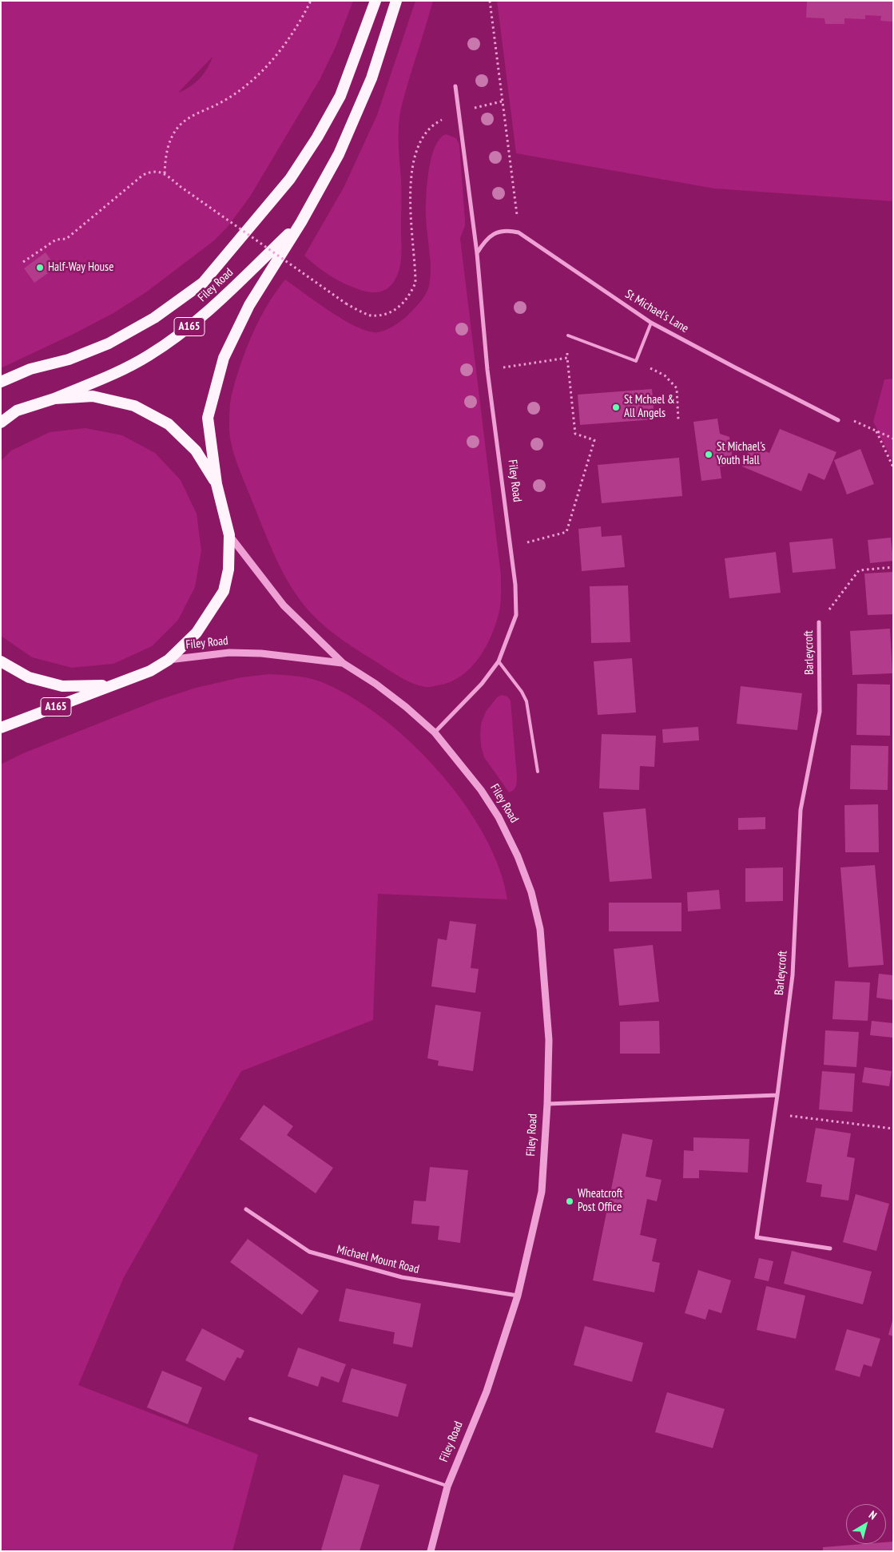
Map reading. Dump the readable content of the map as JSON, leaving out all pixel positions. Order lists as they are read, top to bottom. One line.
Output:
{"streets":{"highway":["Filey Road","A165"],"street":["St Michael's Lane","Barleycroft","Michael Mount Road"]},"crossings":[["Filey Road","Michael Mount Road"]],"places":["Half-Way House","St Mchael & All Angels","St Michael's Youth Hall","Wheatcroft Post Office"],"north":"top right"}
